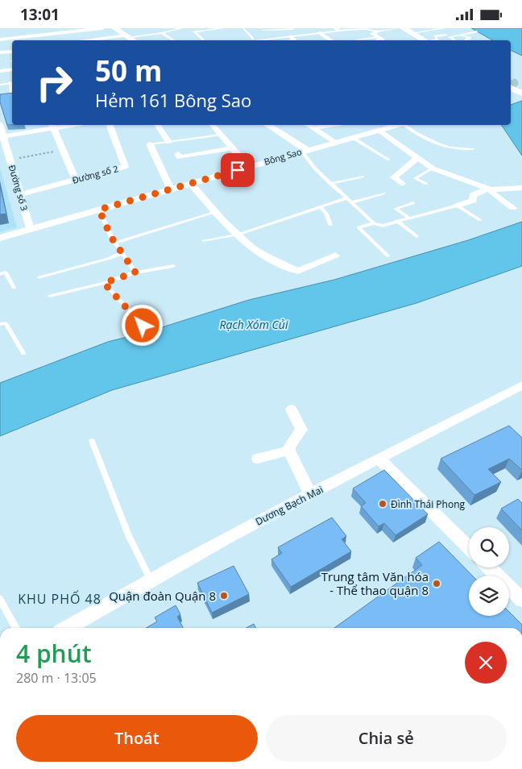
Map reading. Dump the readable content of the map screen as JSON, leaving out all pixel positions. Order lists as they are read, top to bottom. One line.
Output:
{"streets":{"street":["Bông Sao","Đường số 2","Đường số 3","Dương Bạch Mai"]},"crossings":[["Bông Sao","Đường số 3"],["Đường số 2","Đường số 3"]],"districts":["KHU PHỐ 48"],"water":["Rạch Xóm Củi"],"places":["Đình Thái Phong","Trung tâm Văn hóa - Thể thao quận 8","Quận đoàn Quận 8"],"page":{"status":"13:01","turn":["50 m","Hẻm 161 Bông Sao"],"heading":["4 phút","280 m · 13:05"],"buttons":["Thoát","Chia sẻ"]}}
